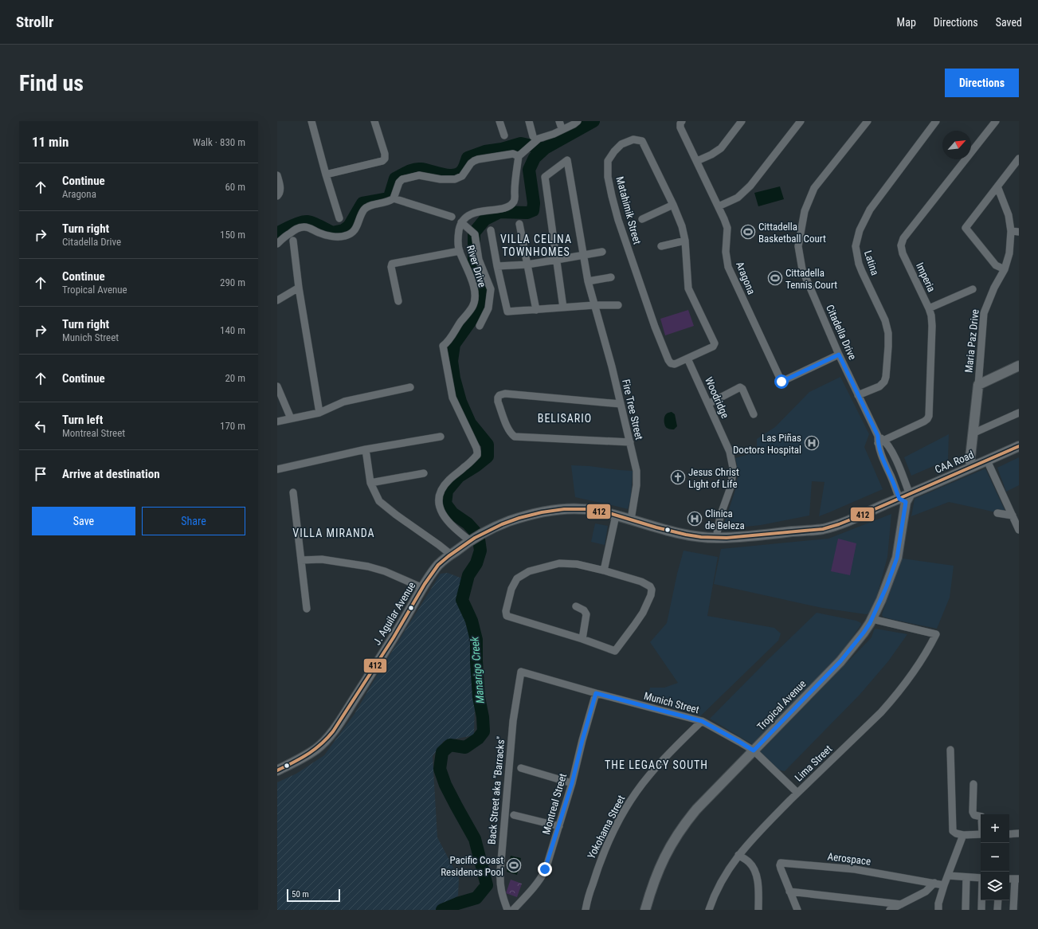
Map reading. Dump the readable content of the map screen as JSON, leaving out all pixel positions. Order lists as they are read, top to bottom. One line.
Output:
{"streets":{"main road":["Maria Paz Drive","CAA Road","J. Aguilar Avenue","Tropical Avenue"],"street":["Matahimik Street","Latina","River Drive","Imperia","Aragona","Citadella Drive","Woodridge","Fire Tree Street","Munich Street","Lima Street","Back Street aka \"Barracks\"","Montreal Street","Yokohama Street","Aerospace"]},"crossings":[["Matahimik Street","Woodridge"],["Latina","Citadella Drive"],["River Drive","J. Aguilar Avenue"],["Imperia","Citadella Drive"],["Aragona","Citadella Drive"],["Citadella Drive","CAA Road"],["Citadella Drive","Tropical Avenue"],["Maria Paz Drive","CAA Road"],["CAA Road","Tropical Avenue"],["Munich Street","Tropical Avenue"],["Munich Street","Lima Street"],["Munich Street","Back Street aka \"Barracks\""],["Munich Street","Montreal Street"],["Munich Street","Yokohama Street"],["Tropical Avenue","Lima Street"]],"districts":["VILLA CELINA TOWNHOMES","BELISARIO","VILLA MIRANDA","THE LEGACY SOUTH"],"water":["Manarigo Creek"],"places":{"sports":["Cittadella Basketball Court","Cittadella Tennis Court","Pacific Coast Residencs Pool"],"hospital":["Las Piñas Doctors Hospital","Clinica de Beleza"],"church":["Jesus Christ Light of Life"]},"lines":["transit line 412"],"scale_bar":"50 m","north":"top right","page":{"header":"Strollr","nav":["Map","Directions","Saved"],"buttons":["Directions",["Save","Share"]],"title":"Find us","heading":["11 min","Walk · 830 m"],"list":[["Continue","Aragona","60 m"],["Turn right","Citadella Drive","150 m"],["Continue","Tropical Avenue","290 m"],["Turn right","Munich Street","140 m"],["Continue","20 m"],["Turn left","Montreal Street","170 m"],"Arrive at destination"],"map_buttons":["+","−"],"scale":"50 m"}}
